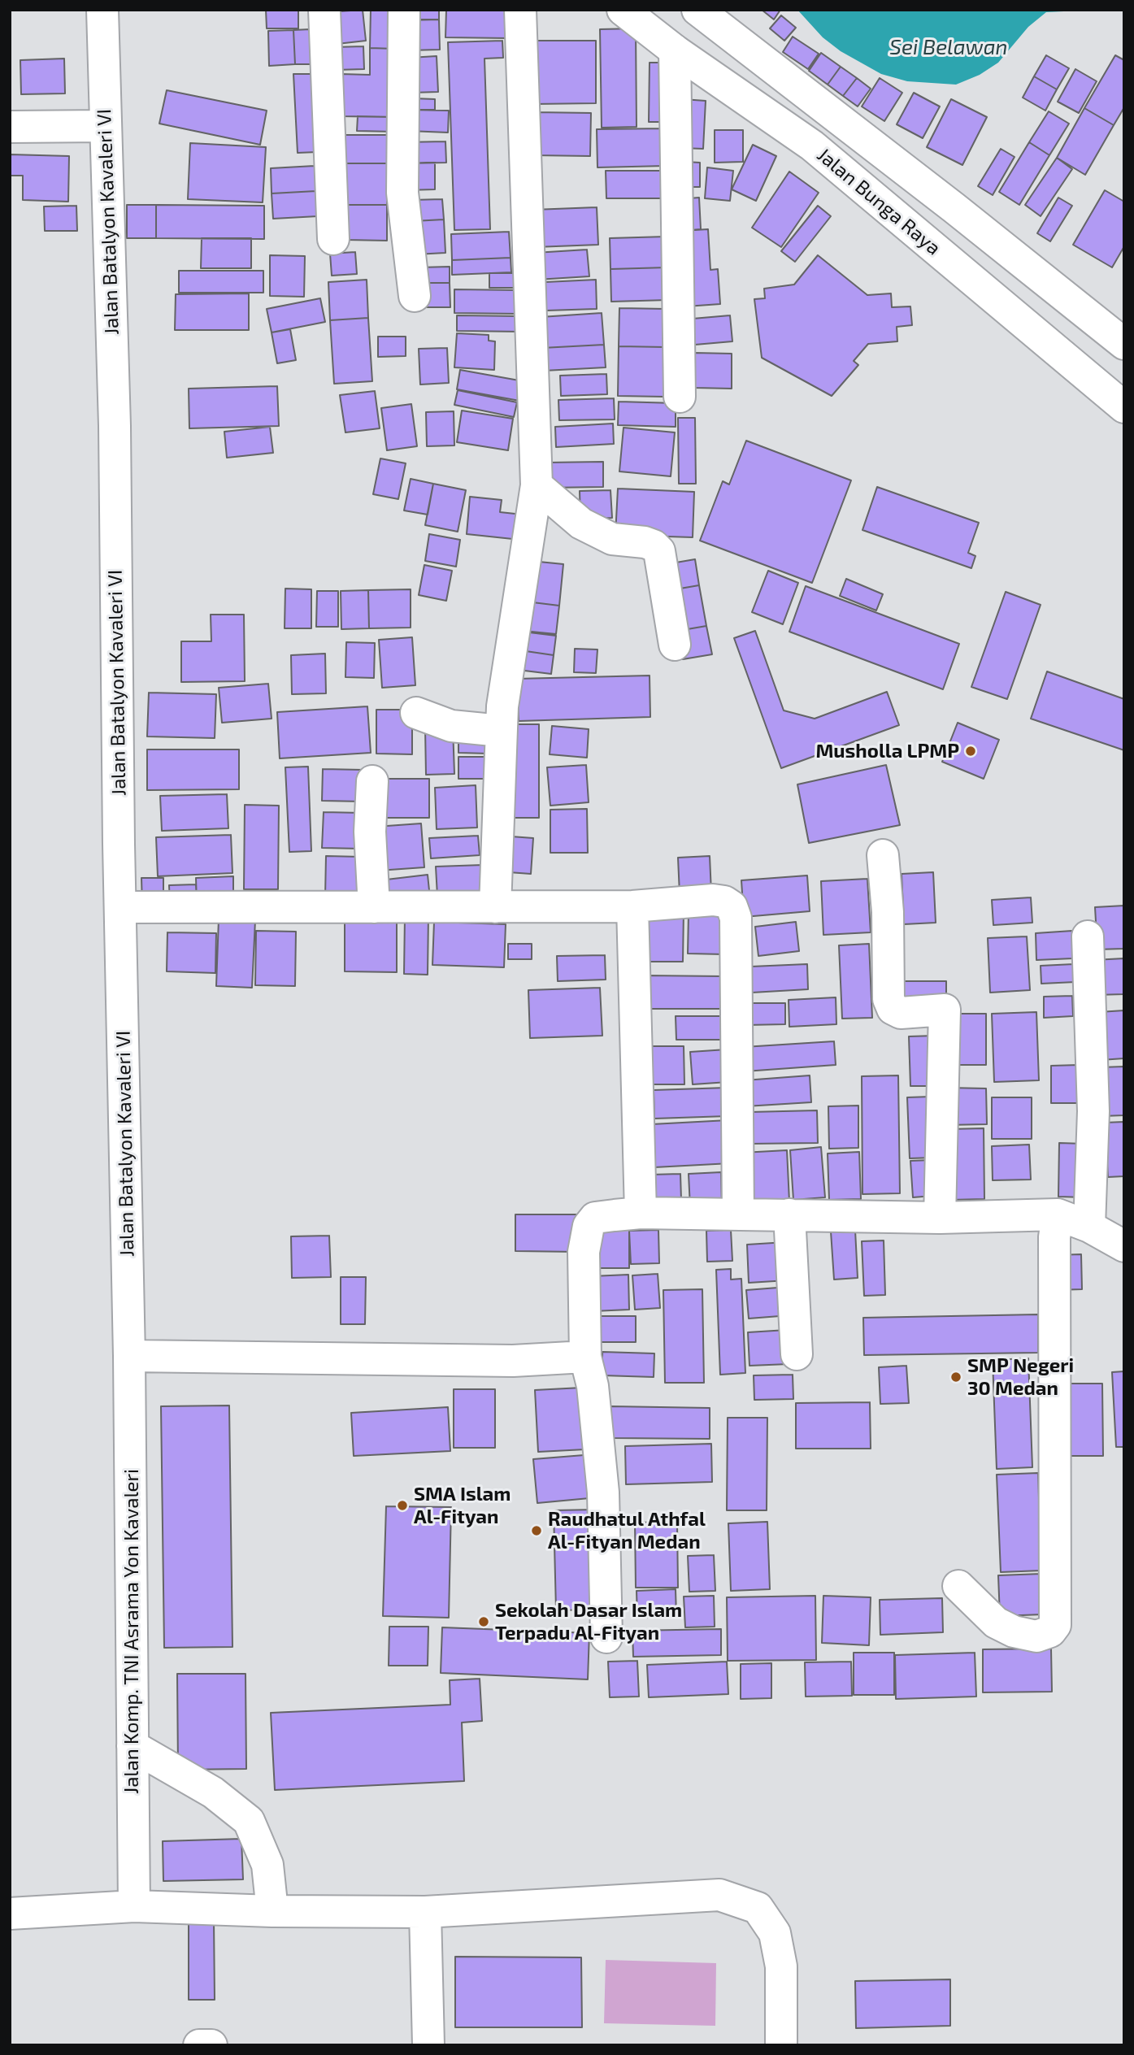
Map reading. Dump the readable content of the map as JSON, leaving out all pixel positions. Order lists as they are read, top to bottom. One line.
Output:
{"streets":{"street":["Jalan Bunga Raya","Jalan Batalyon Kavaleri VI","Jalan Komp. TNI Asrama Yon Kavaleri"]},"crossings":[["Jalan Batalyon Kavaleri VI","Jalan Komp. TNI Asrama Yon Kavaleri"]],"water":["Sei Belawan"],"places":["Musholla LPMP","SMP Negeri 30 Medan","SMA Islam Al-Fityan","Raudhatul Athfal Al-Fityan Medan","Sekolah Dasar Islam Terpadu Al-Fityan"]}
